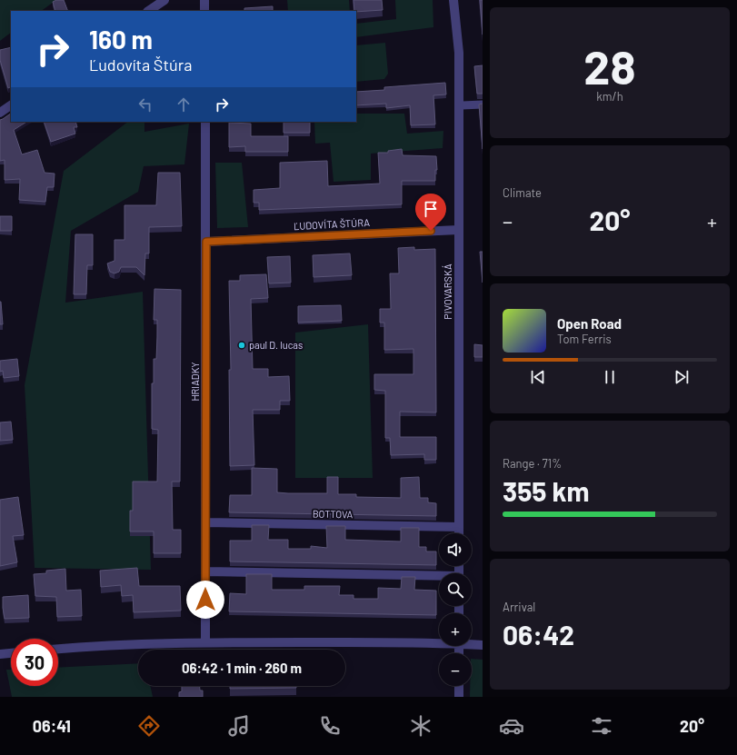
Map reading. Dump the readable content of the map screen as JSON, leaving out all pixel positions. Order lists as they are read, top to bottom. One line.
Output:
{"streets":{"street":["ĽUDOVÍTA ŠTÚRA","PIVOVARSKÁ","HRIADKY","BOTTOVA"]},"crossings":[["ĽUDOVÍTA ŠTÚRA","PIVOVARSKÁ"],["ĽUDOVÍTA ŠTÚRA","HRIADKY"],["PIVOVARSKÁ","BOTTOVA"],["HRIADKY","BOTTOVA"]],"places":["paul D. lucas"],"page":{"tile":[["28","km/h"],"Climate",["Range · 71%","355 km"],["Arrival","06:42"]],"turn":["160 m","Ľudovíta Štúra"],"heat":["−","20°","+"],"song":["Open Road","Tom Ferris"],"map_buttons":["+","−"],"limit":"30","trip":"06:42 · 1 min · 260 m","tabs":["06:41","20°"]}}
